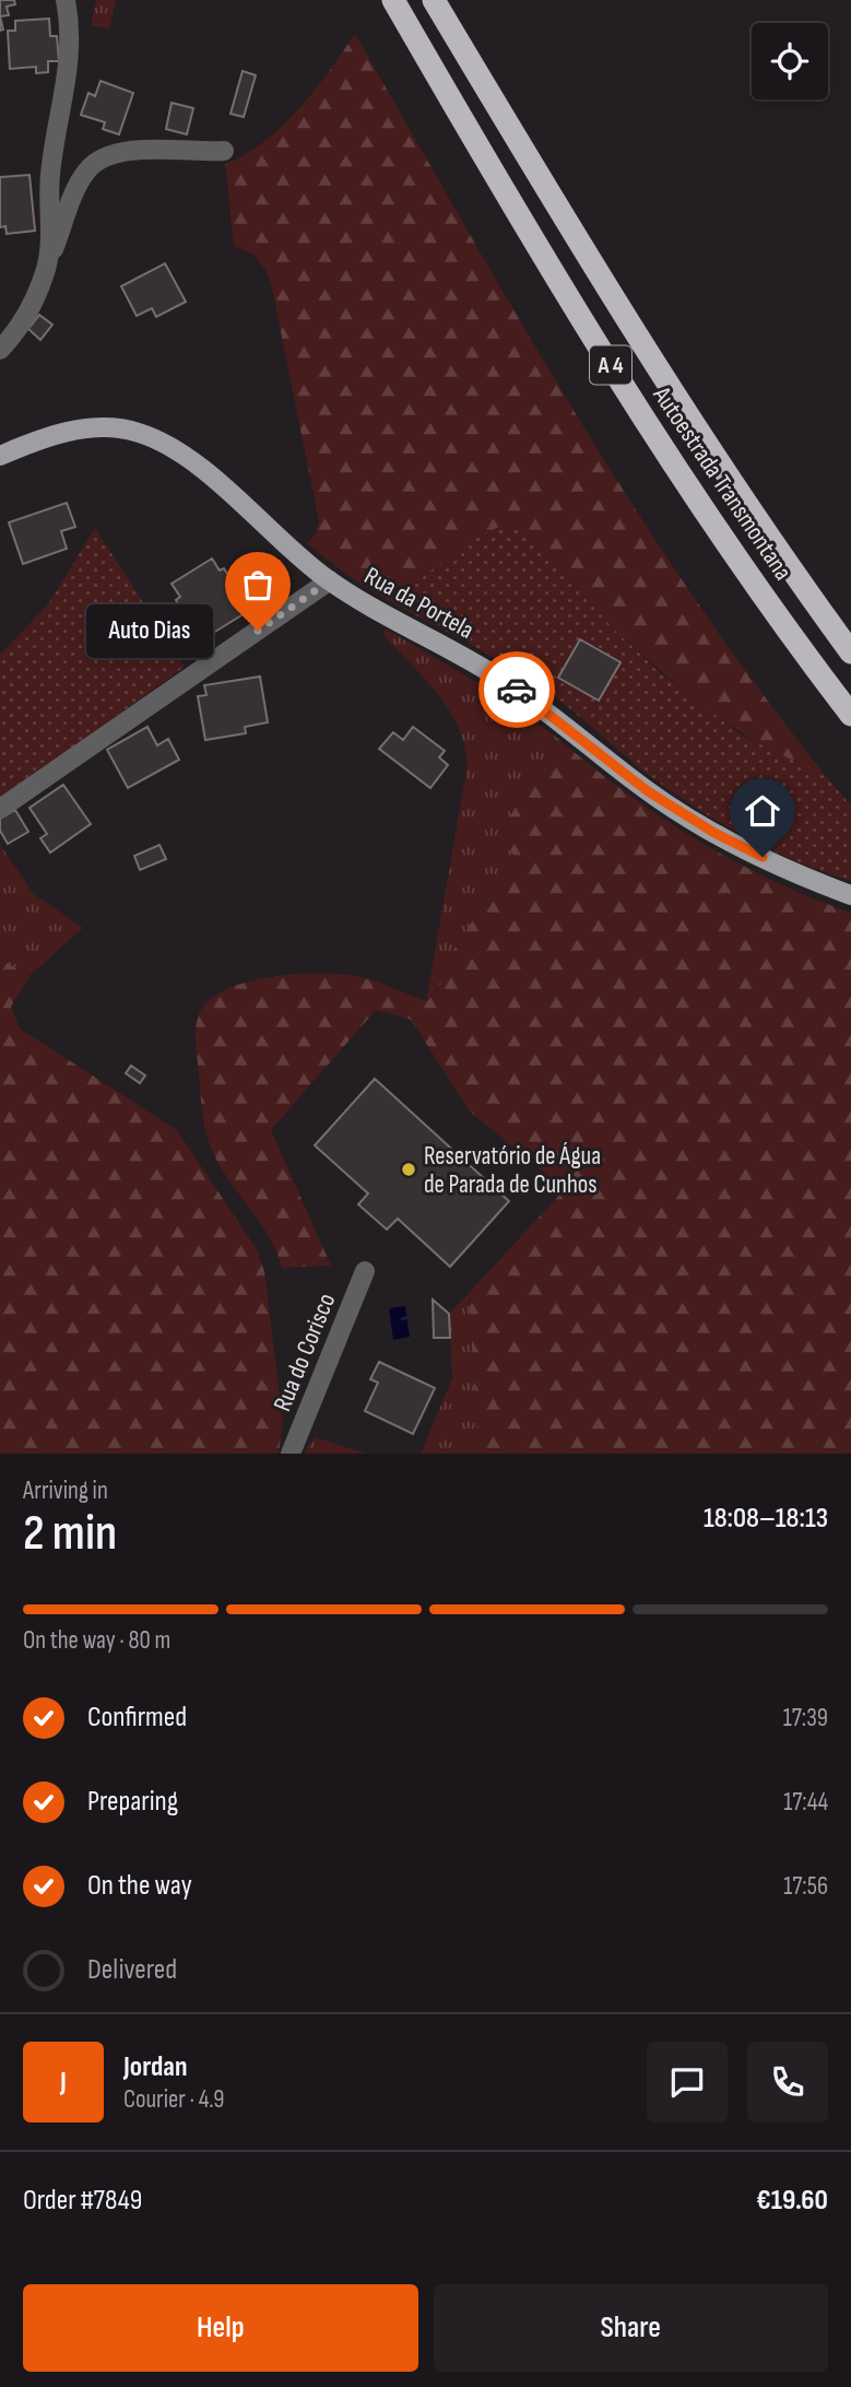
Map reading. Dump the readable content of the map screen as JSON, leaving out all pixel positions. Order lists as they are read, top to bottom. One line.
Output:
{"streets":{"highway":["A 4","Autoestrada Transmontana"],"main road":["Rua da Portela"],"street":["Rua do Corisco"]},"places":["Auto Dias","Reservatório de Água de Parada de Cunhos"],"page":{"bubble":"Auto Dias","heading":["2 min","Arriving in","18:08–18:13"],"panel":["Jordan","Courier · 4.9","Order #7849","€19.60"],"bar":"On the way · 80 m","list":[["Confirmed","17:39"],["Preparing","17:44"],["On the way","17:56"],"Delivered"],"round":"J","buttons":["Help","Share"]}}
